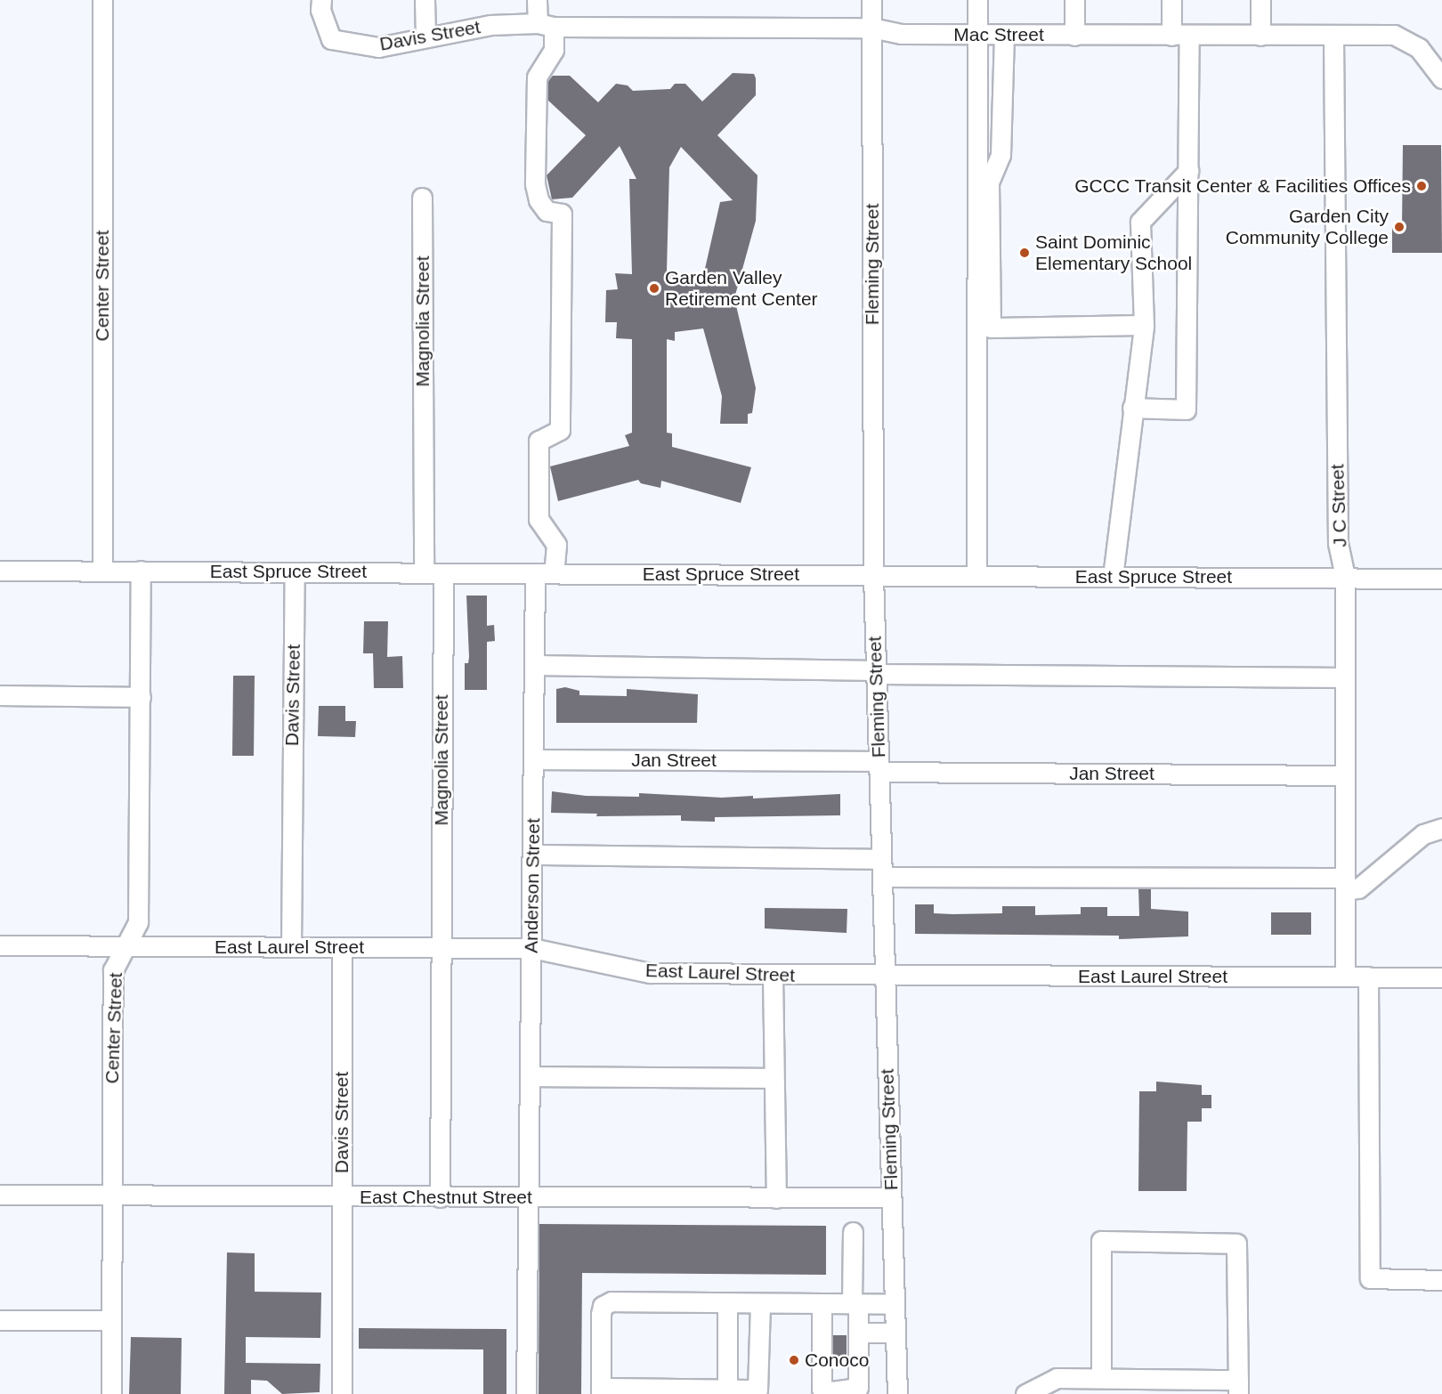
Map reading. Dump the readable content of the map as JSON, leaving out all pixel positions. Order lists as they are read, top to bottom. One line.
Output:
{"streets":{"street":["Mac Street","Davis Street","Fleming Street","Center Street","Magnolia Street","J C Street","East Spruce Street","Jan Street","Anderson Street","East Laurel Street","East Chestnut Street"]},"crossings":[["Mac Street","Davis Street"],["Mac Street","Fleming Street"],["Mac Street","J C Street"],["Davis Street","East Spruce Street"],["Davis Street","East Laurel Street"],["Davis Street","East Chestnut Street"],["Fleming Street","East Spruce Street"],["Fleming Street","Jan Street"],["Fleming Street","East Laurel Street"],["Fleming Street","East Chestnut Street"],["Center Street","East Spruce Street"],["Center Street","East Laurel Street"],["Center Street","East Chestnut Street"],["Magnolia Street","East Spruce Street"],["Magnolia Street","East Laurel Street"],["Magnolia Street","East Chestnut Street"],["J C Street","East Spruce Street"],["J C Street","Jan Street"],["J C Street","East Laurel Street"],["East Spruce Street","Anderson Street"],["Jan Street","Anderson Street"],["Anderson Street","East Laurel Street"],["Anderson Street","East Chestnut Street"]],"places":["GCCC Transit Center & Facilities Offices","Garden City Community College","Saint Dominic Elementary School","Garden Valley Retirement Center","Conoco"]}
